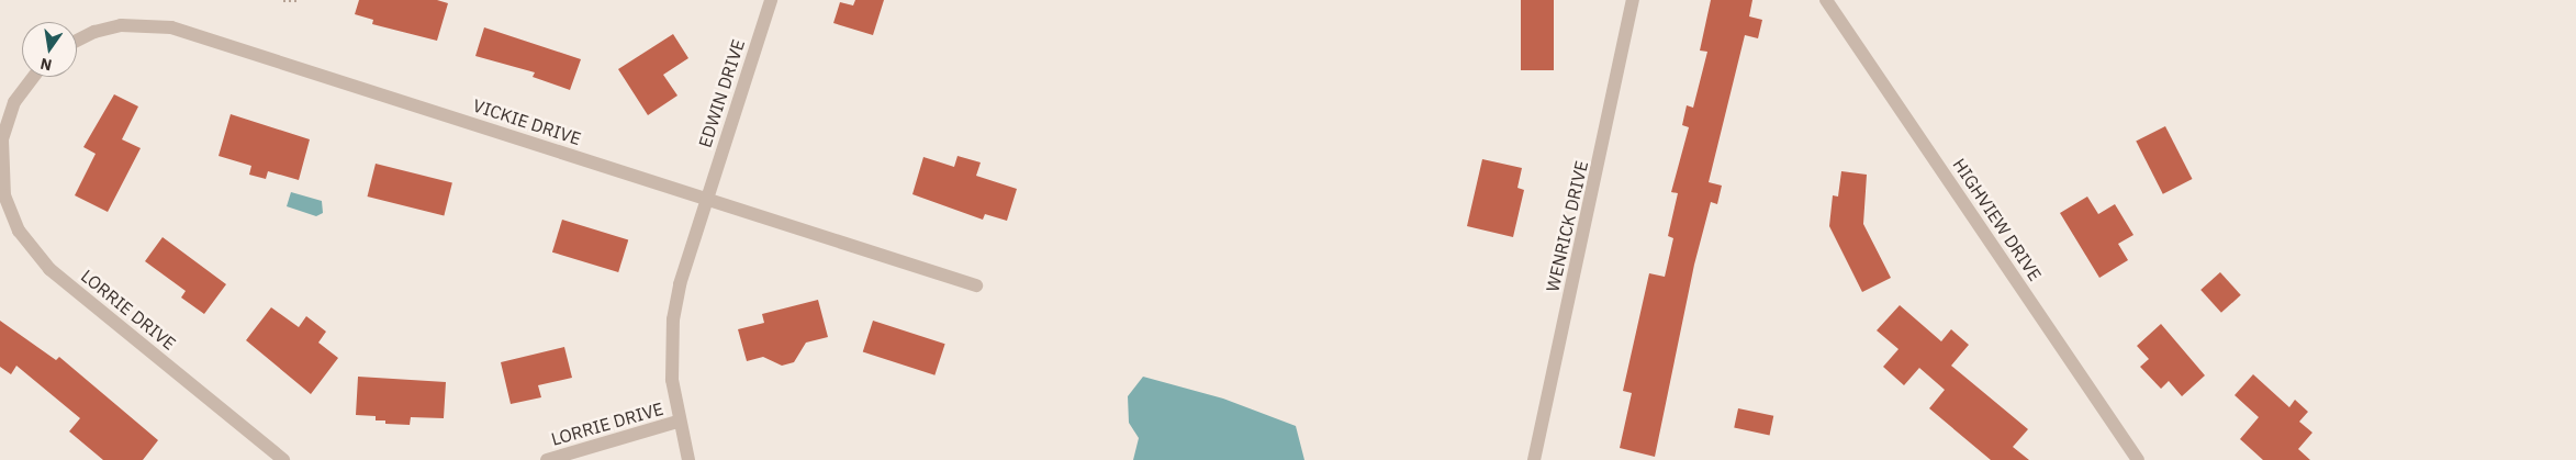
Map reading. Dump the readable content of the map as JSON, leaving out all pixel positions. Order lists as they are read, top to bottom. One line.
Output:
{"streets":{"street":["EDWIN DRIVE","VICKIE DRIVE","HIGHVIEW DRIVE","WENRICK DRIVE","LORRIE DRIVE"]},"crossings":[["EDWIN DRIVE","VICKIE DRIVE"],["EDWIN DRIVE","LORRIE DRIVE"]],"north":"bottom"}
